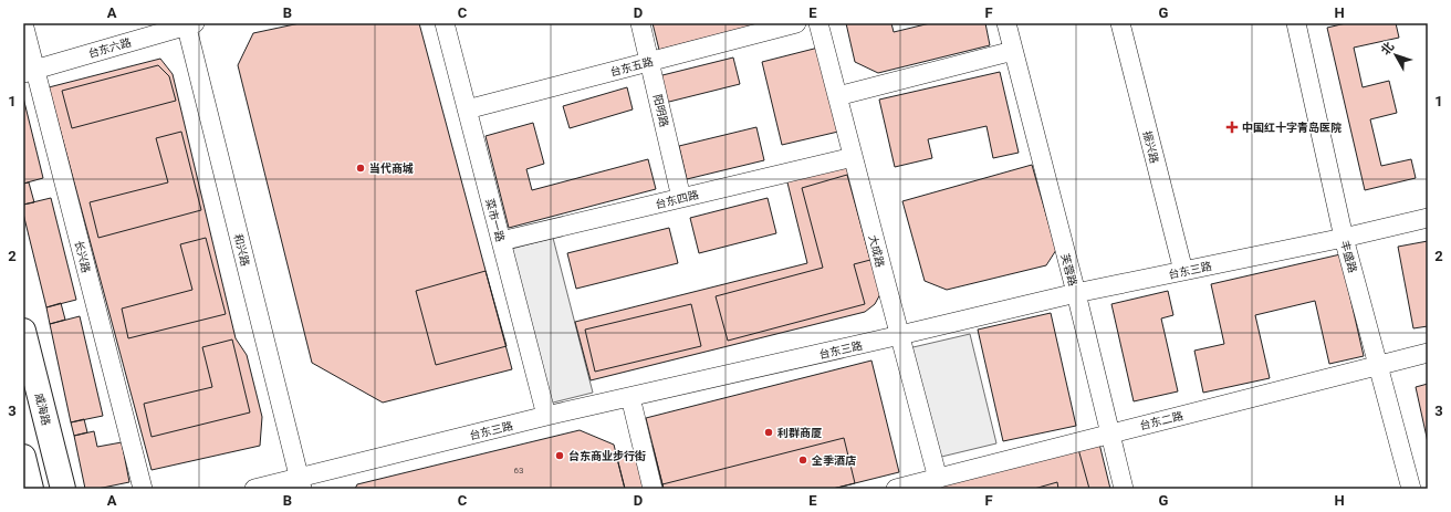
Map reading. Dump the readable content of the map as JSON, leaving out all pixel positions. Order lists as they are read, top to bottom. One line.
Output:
{"streets":{"main road":["威海路"],"street":["台东六路","台东五路","阳明路","振兴路","台东四路","菜市一路","和兴路","大成路","长兴路","丰盛路","芙蓉路","台东三路","台东二路"]},"crossings":[["台东六路","和兴路"],["台东六路","长兴路"],["台东五路","阳明路"],["台东五路","菜市一路"],["阳明路","台东四路"],["振兴路","台东三路"],["台东四路","菜市一路"],["台东四路","大成路"],["菜市一路","台东三路"],["和兴路","台东三路"],["大成路","台东三路"],["大成路","台东二路"],["丰盛路","台东三路"],["丰盛路","台东二路"],["芙蓉路","台东三路"],["芙蓉路","台东二路"]],"places":{"health":["中国红十字青岛医院"],"other":["当代商城","利群商厦","台东商业步行街","全季酒店"]},"house_numbers":["63"],"north":"top left","grid":{"columns":["A","B","C","D","E","F","G","H"],"rows":["1","2","3"]}}
